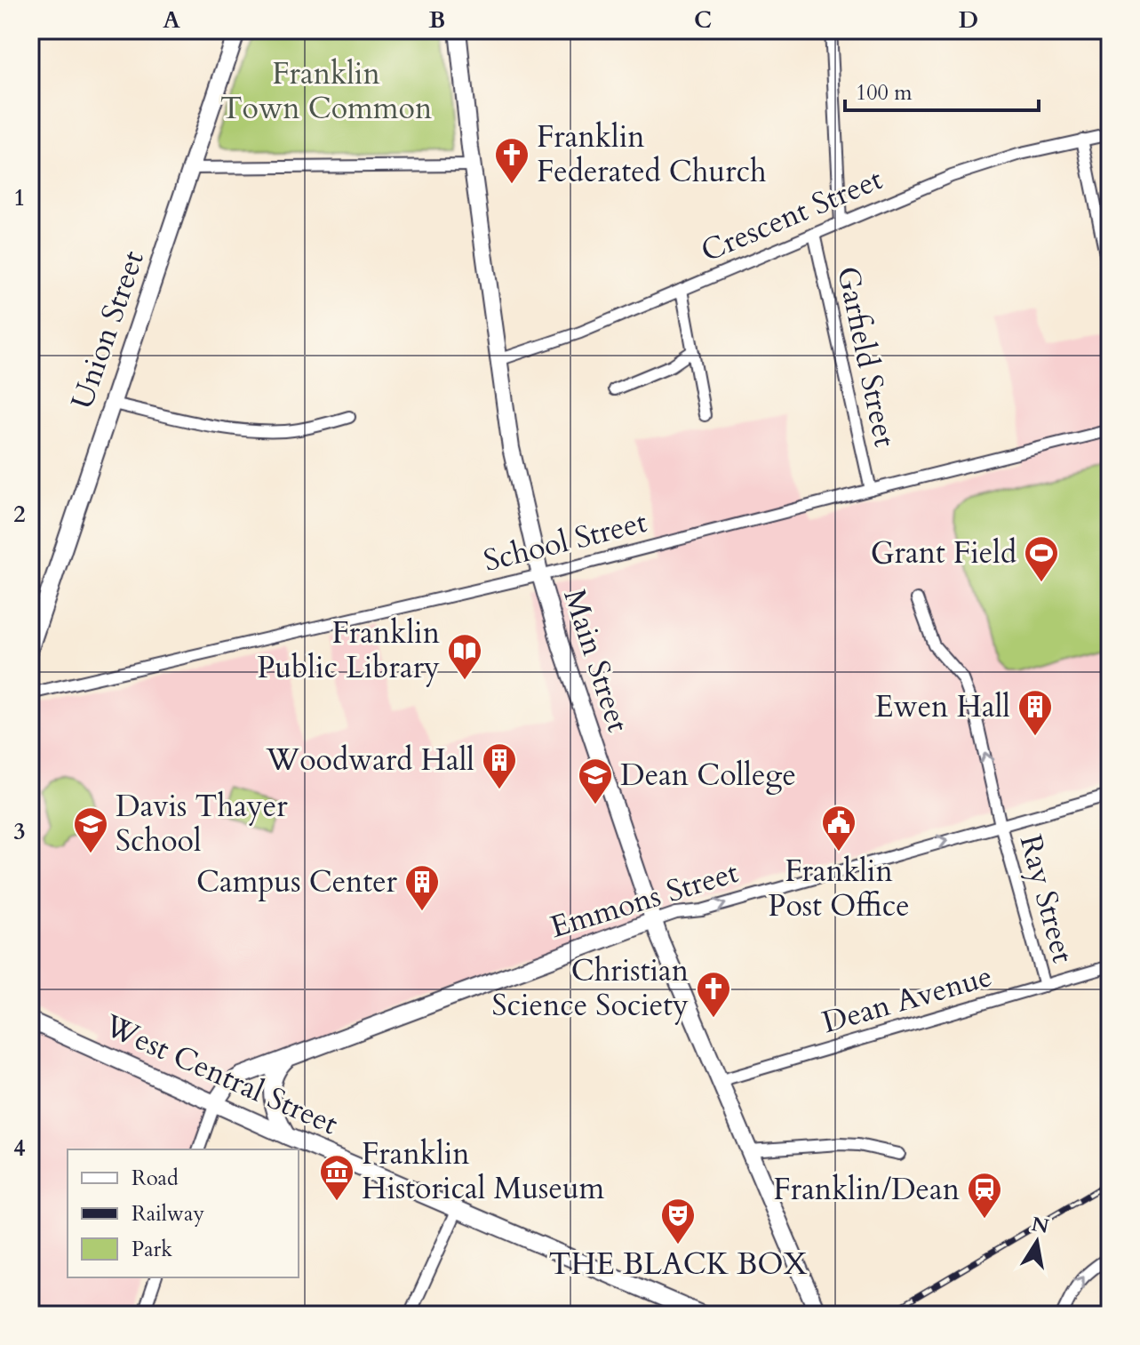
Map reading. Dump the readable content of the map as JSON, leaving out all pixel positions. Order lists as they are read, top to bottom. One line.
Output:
{"streets":{"main road":["Union Street","Main Street","Emmons Street","West Central Street"],"street":["Crescent Street","Garfield Street","School Street","Ray Street","Dean Avenue"]},"crossings":[["Crescent Street","Garfield Street"],["Crescent Street","Main Street"],["Garfield Street","School Street"],["School Street","Main Street"],["Main Street","Emmons Street"],["Main Street","Dean Avenue"],["Ray Street","Emmons Street"],["Ray Street","Dean Avenue"],["Emmons Street","West Central Street"]],"one_way":["Ray Street","Emmons Street"],"parks":["Franklin Town Common"],"places":{"church":["Franklin Federated Church","Christian Science Society"],"sports":["Grant Field"],"library":["Franklin Public Library"],"building":["Ewen Hall","Woodward Hall","Campus Center"],"school or university":["Dean College","Davis Thayer School"],"public building":["Franklin Post Office"],"museum":["Franklin Historical Museum"],"station":["Franklin/Dean"],"theatre":["THE BLACK BOX"]},"legend":["Road","Railway","Park"],"scale_bar":"100 m","north":"top","grid":{"columns":["A","B","C","D"],"rows":["1","2","3","4"]}}
